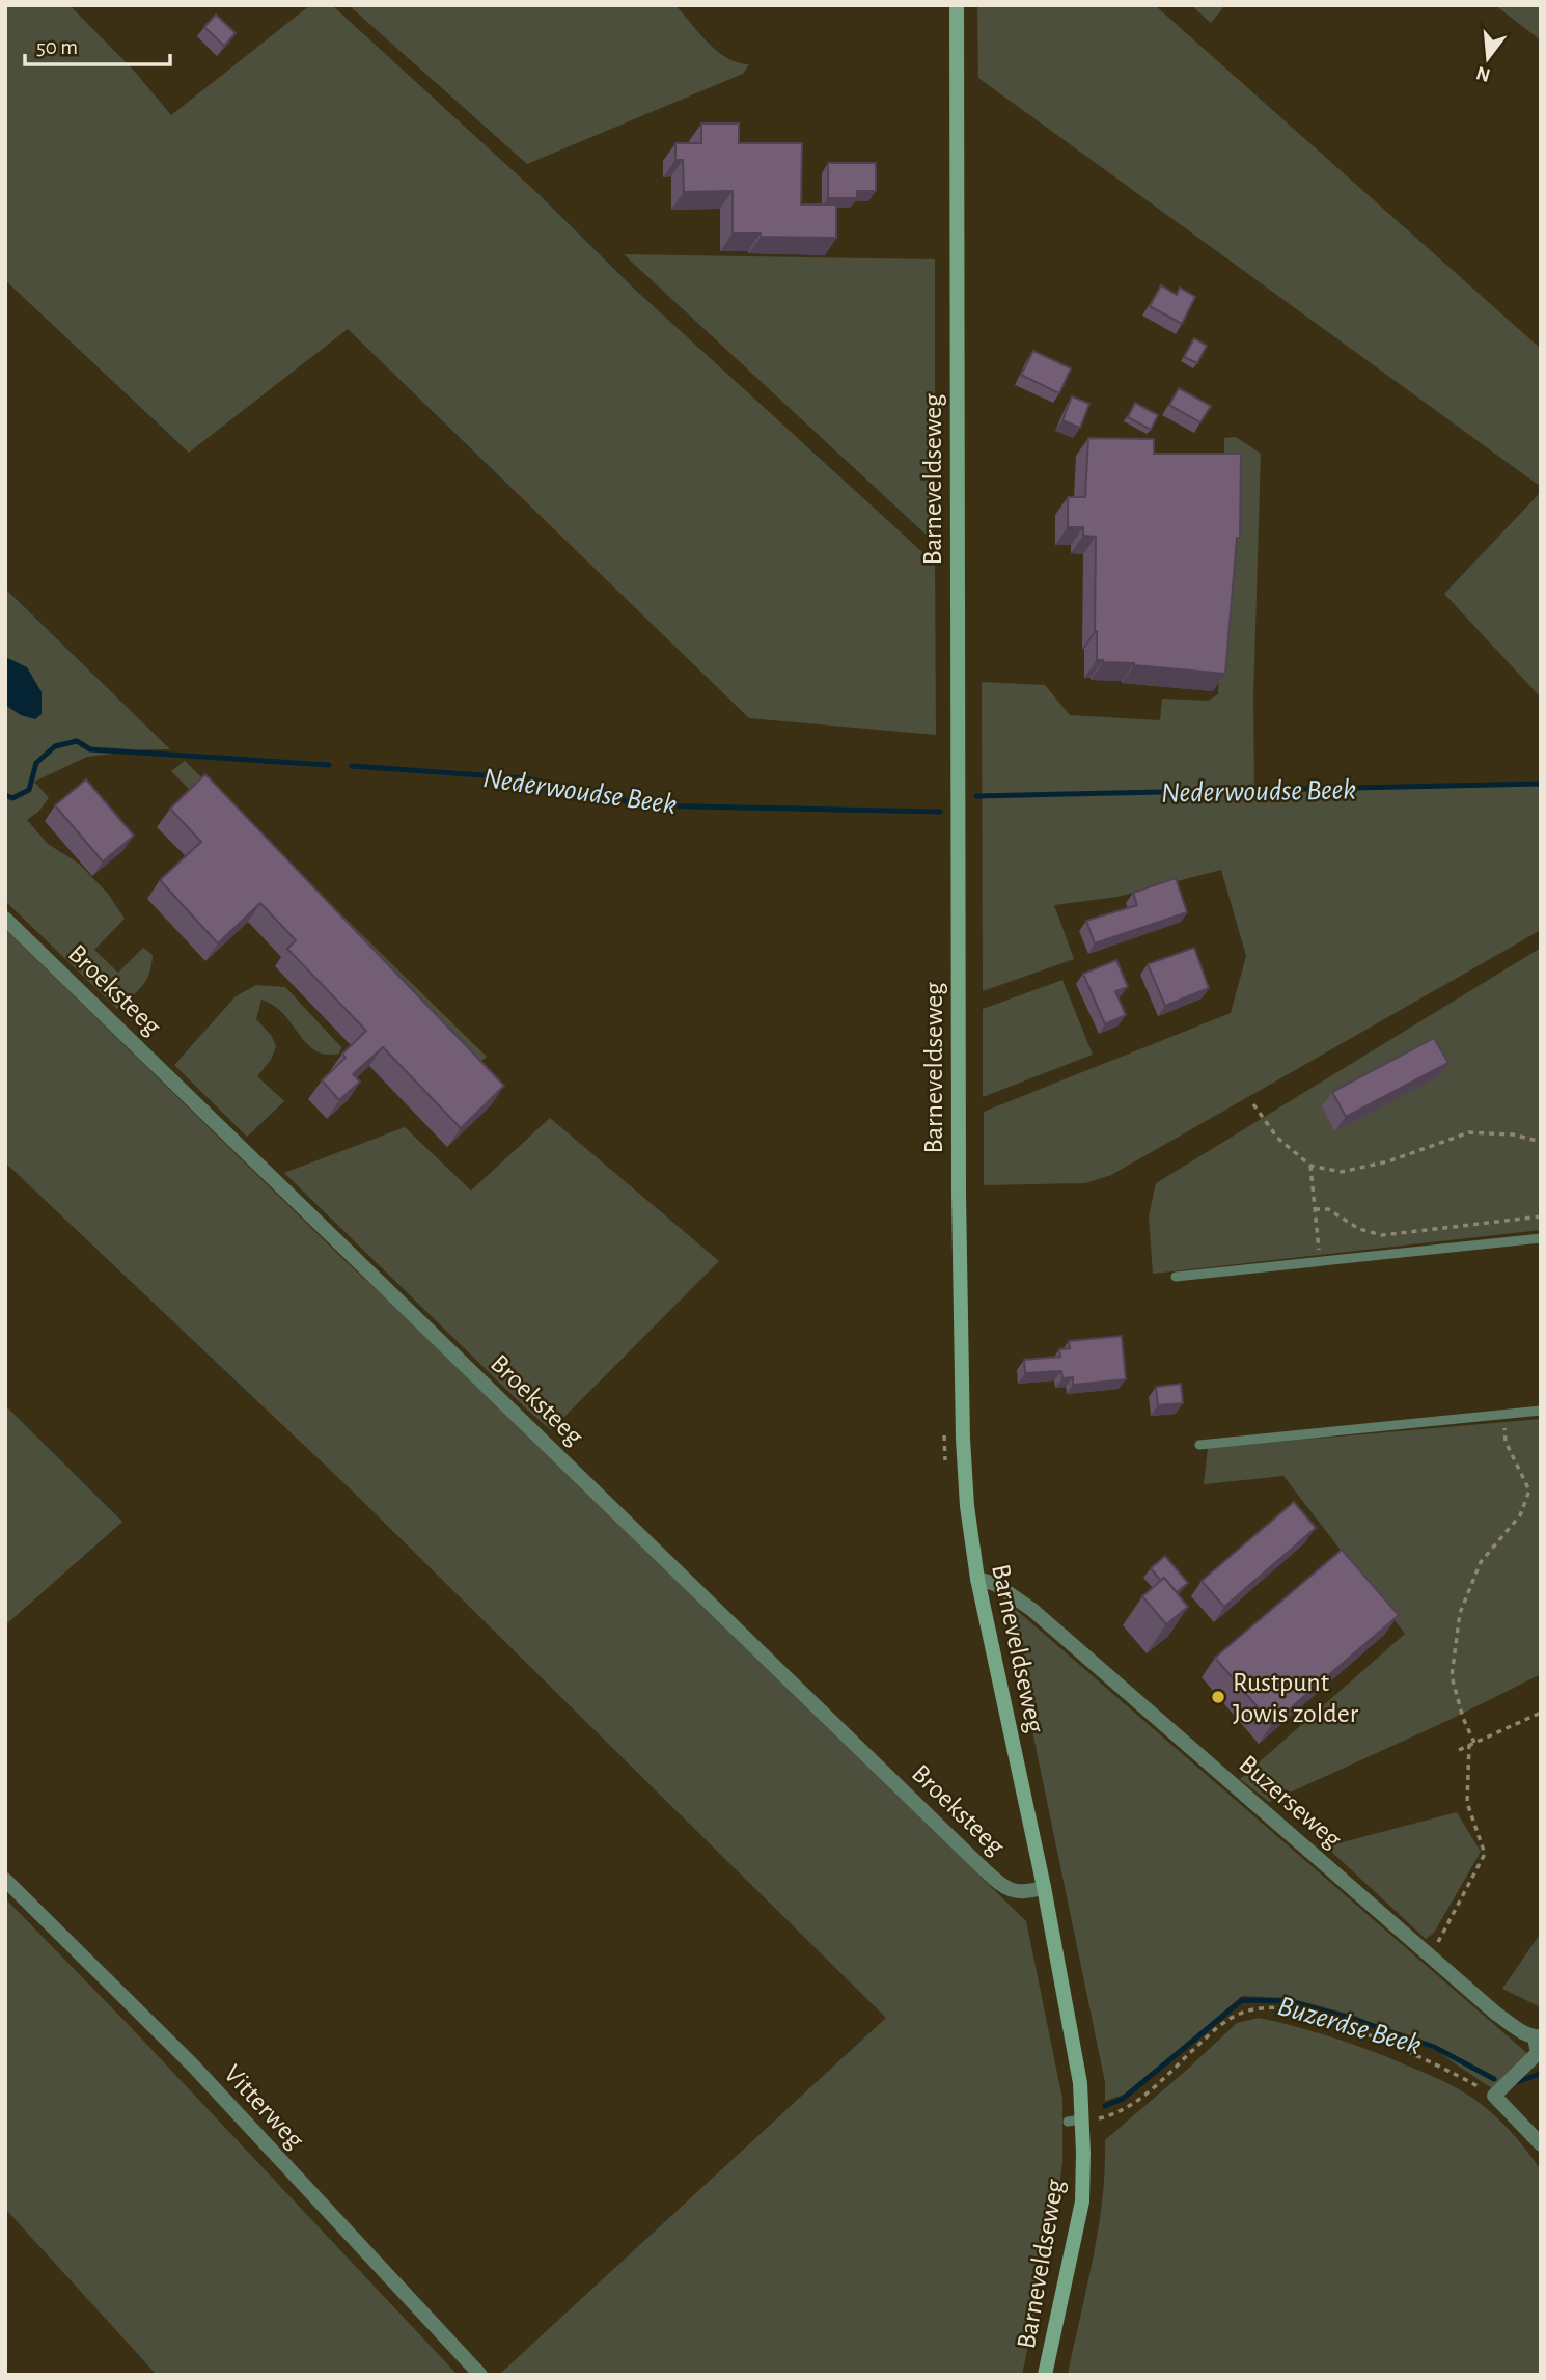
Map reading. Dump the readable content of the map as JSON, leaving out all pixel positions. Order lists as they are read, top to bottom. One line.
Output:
{"streets":{"main road":["Barneveldseweg"],"street":["Broeksteeg","Buzerseweg","Vitterweg"]},"crossings":[["Barneveldseweg","Broeksteeg"],["Barneveldseweg","Buzerseweg"]],"water":["Nederwoudse Beek","Buzerdse Beek"],"places":["Rustpunt Jowis zolder"],"scale_bar":"50 m","north":"bottom"}
